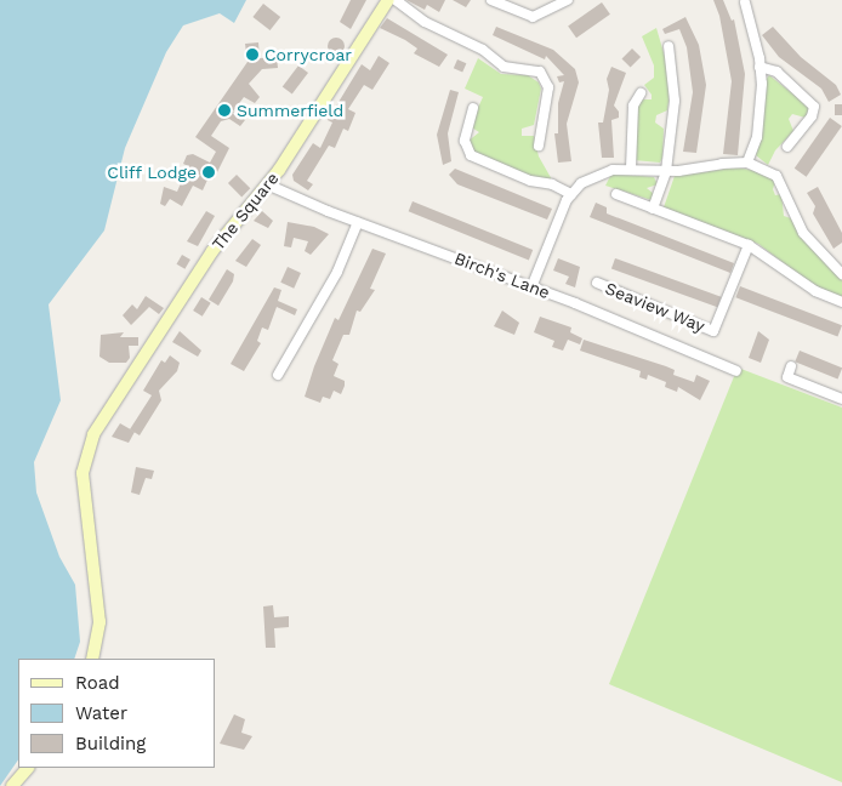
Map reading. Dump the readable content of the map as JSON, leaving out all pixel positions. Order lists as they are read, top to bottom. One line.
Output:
{"streets":{"main road":["The Square"],"street":["Birch's Lane","Seaview Way"]},"crossings":[["The Square","Birch's Lane"]],"places":["Corrycroar","Summerfield","Cliff Lodge"],"legend":["Road","Water","Building"]}
